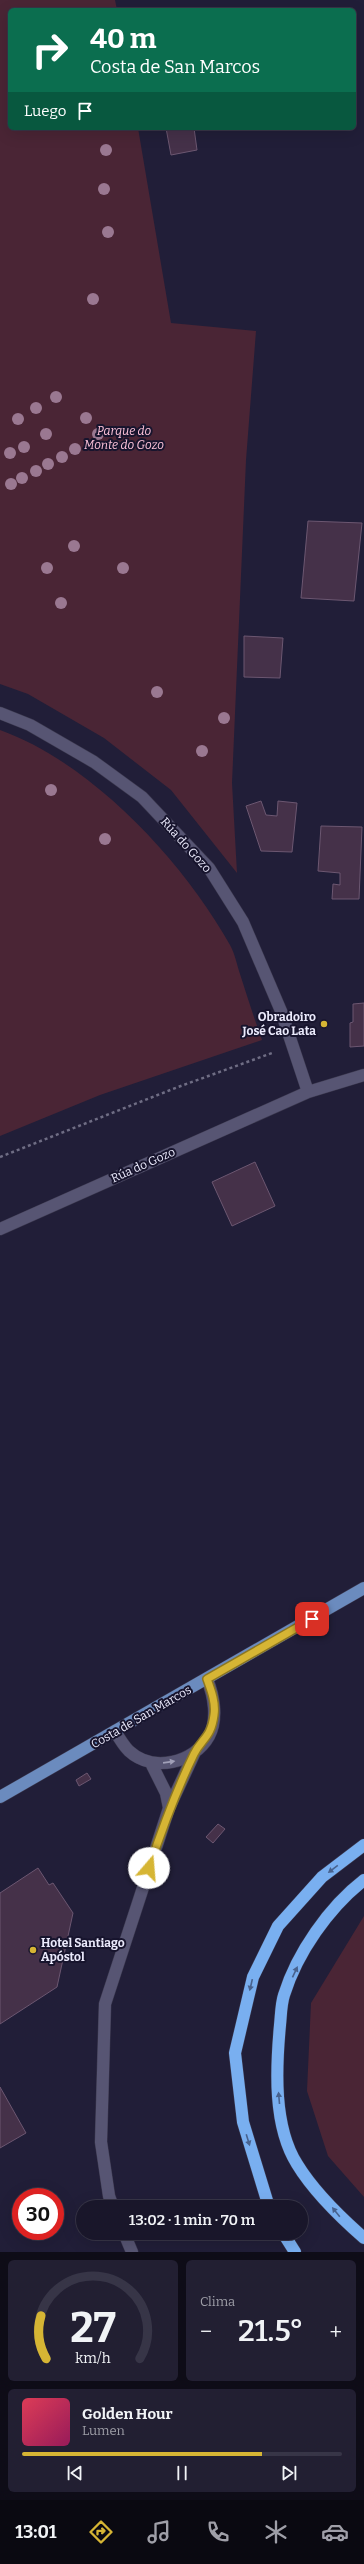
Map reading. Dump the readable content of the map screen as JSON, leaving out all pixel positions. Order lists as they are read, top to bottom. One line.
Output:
{"streets":{"main road":["Costa de San Marcos"],"street":["Rúa do Gozo"]},"parks":["Parque do Monte do Gozo"],"places":["Obradoiro José Cao Lata","Hotel Santiago Apóstol"],"page":{"turn":["40 m","Costa de San Marcos"],"then":"Luego","limit":"30","trip":"13:02 · 1 min · 70 m","tile":"Clima","heat":["−","21.5°","+"],"song":["Golden Hour","Lumen"],"tabs":"13:01","gauge":["27","km/h"]}}
